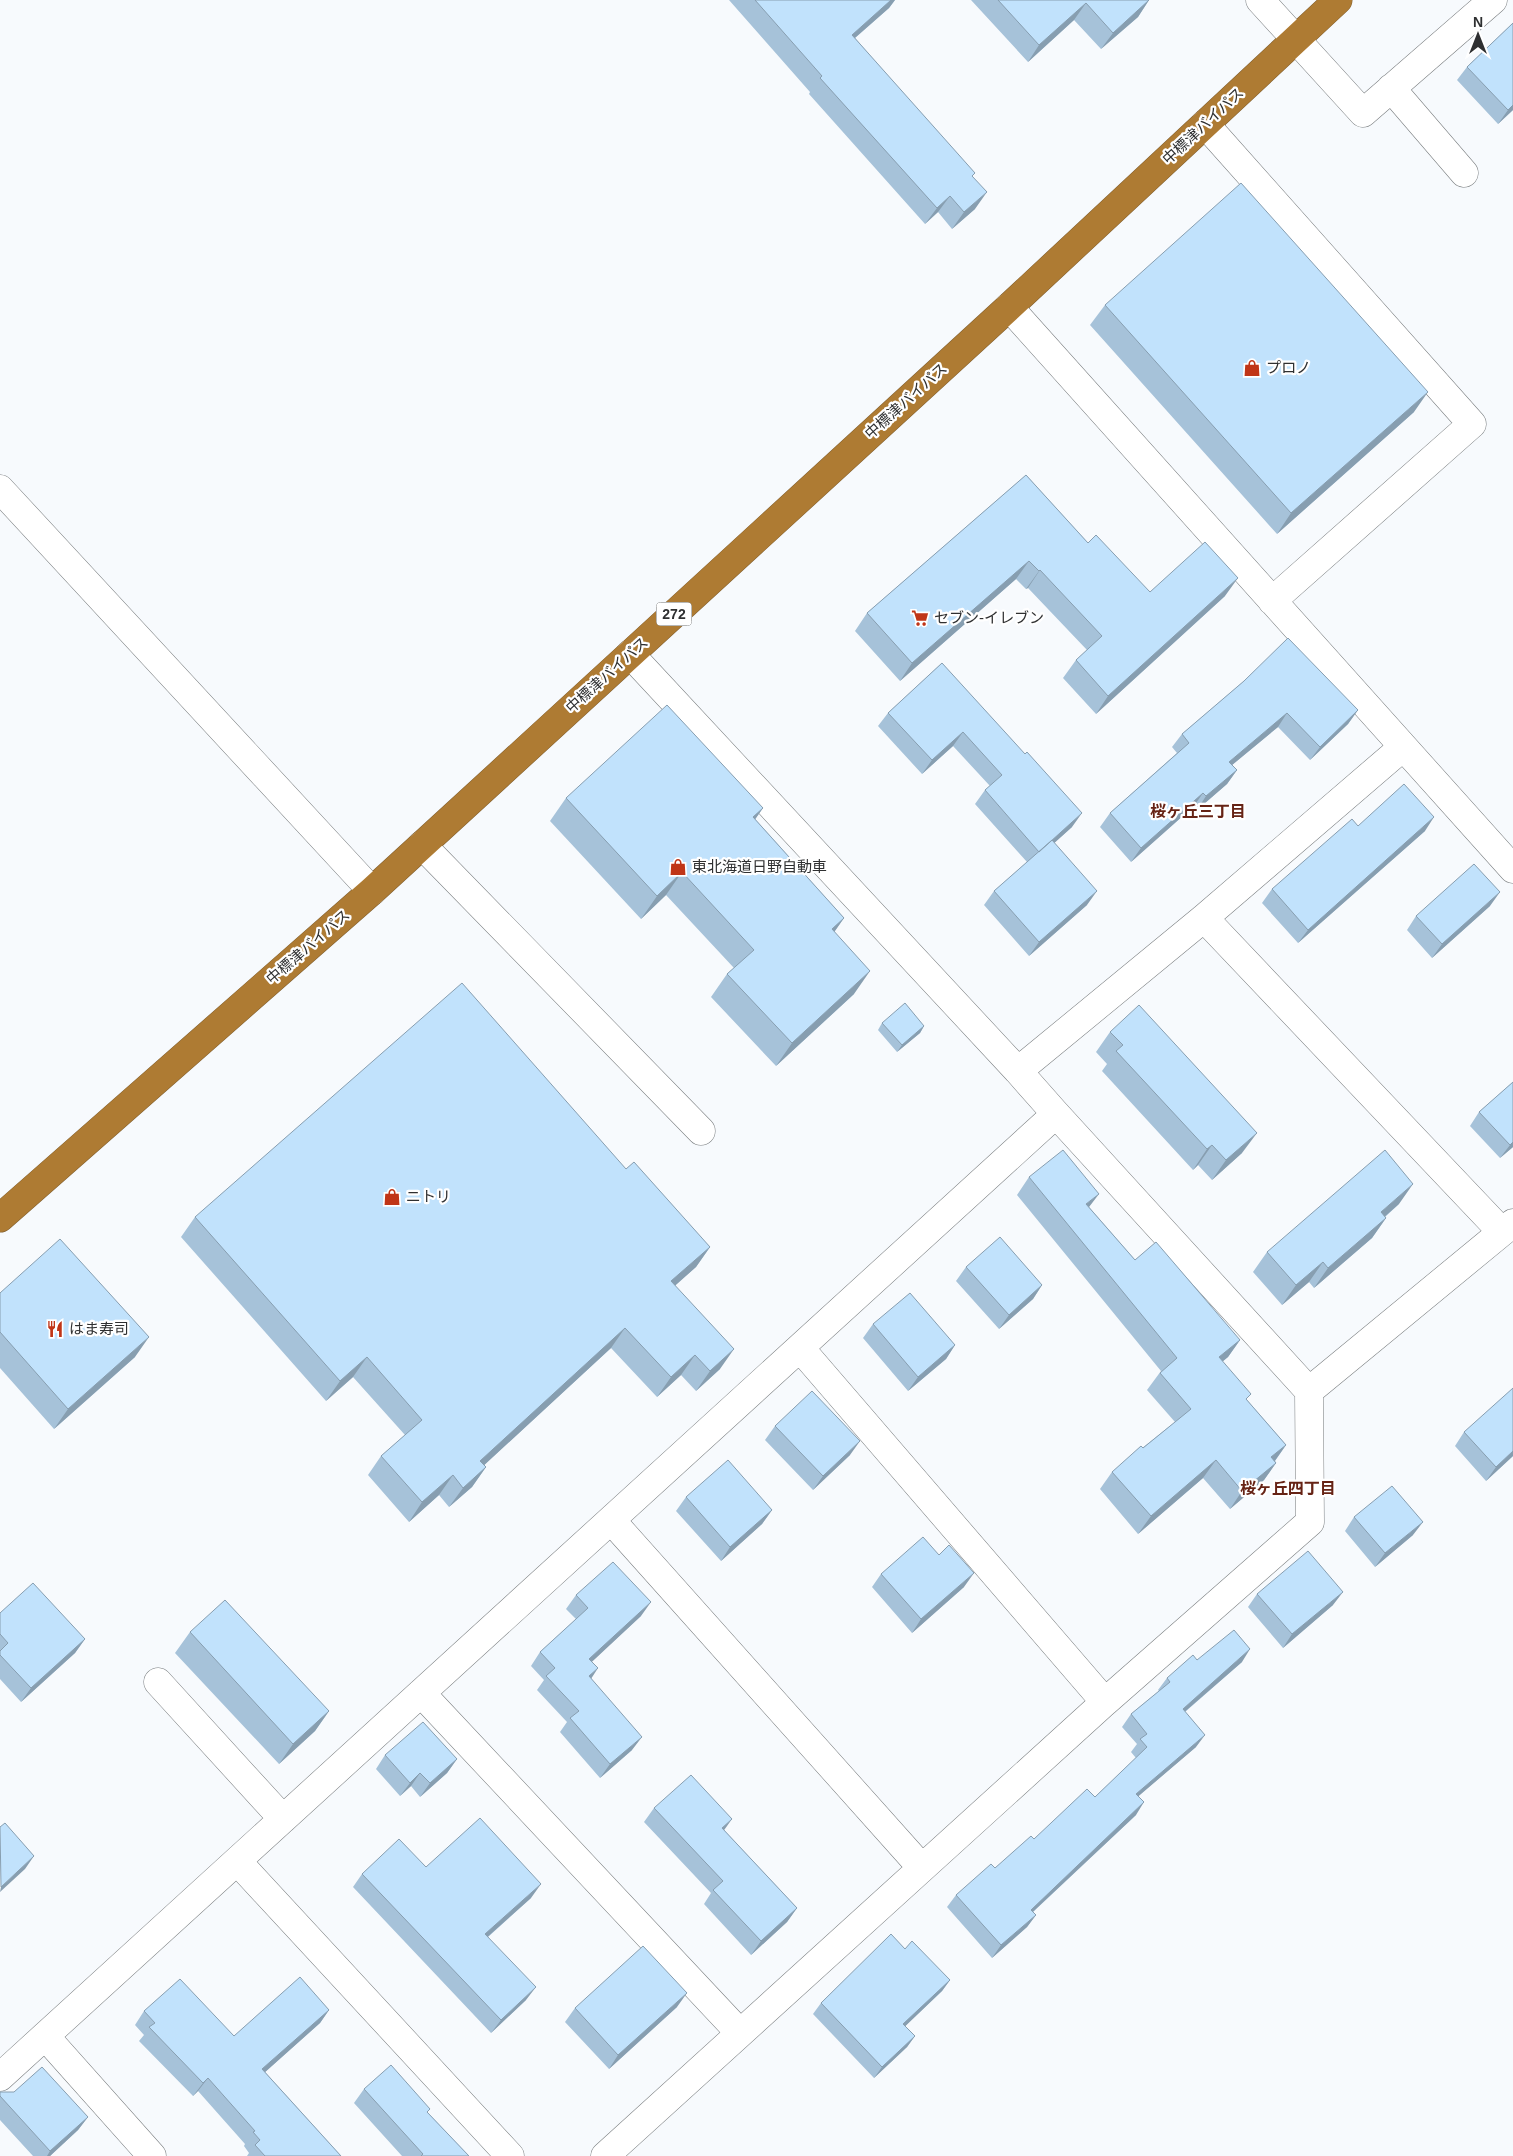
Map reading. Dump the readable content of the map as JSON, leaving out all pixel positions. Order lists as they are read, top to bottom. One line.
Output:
{"streets":{"highway":["中標津バイパス","272"]},"districts":["桜ヶ丘三丁目","桜ヶ丘四丁目"],"places":{"shop":["プロノ","東北海道日野自動車","ニトリ"],"supermarket":["セブン-イレブン"],"restaurant":["はま寿司"]},"north":"top"}
